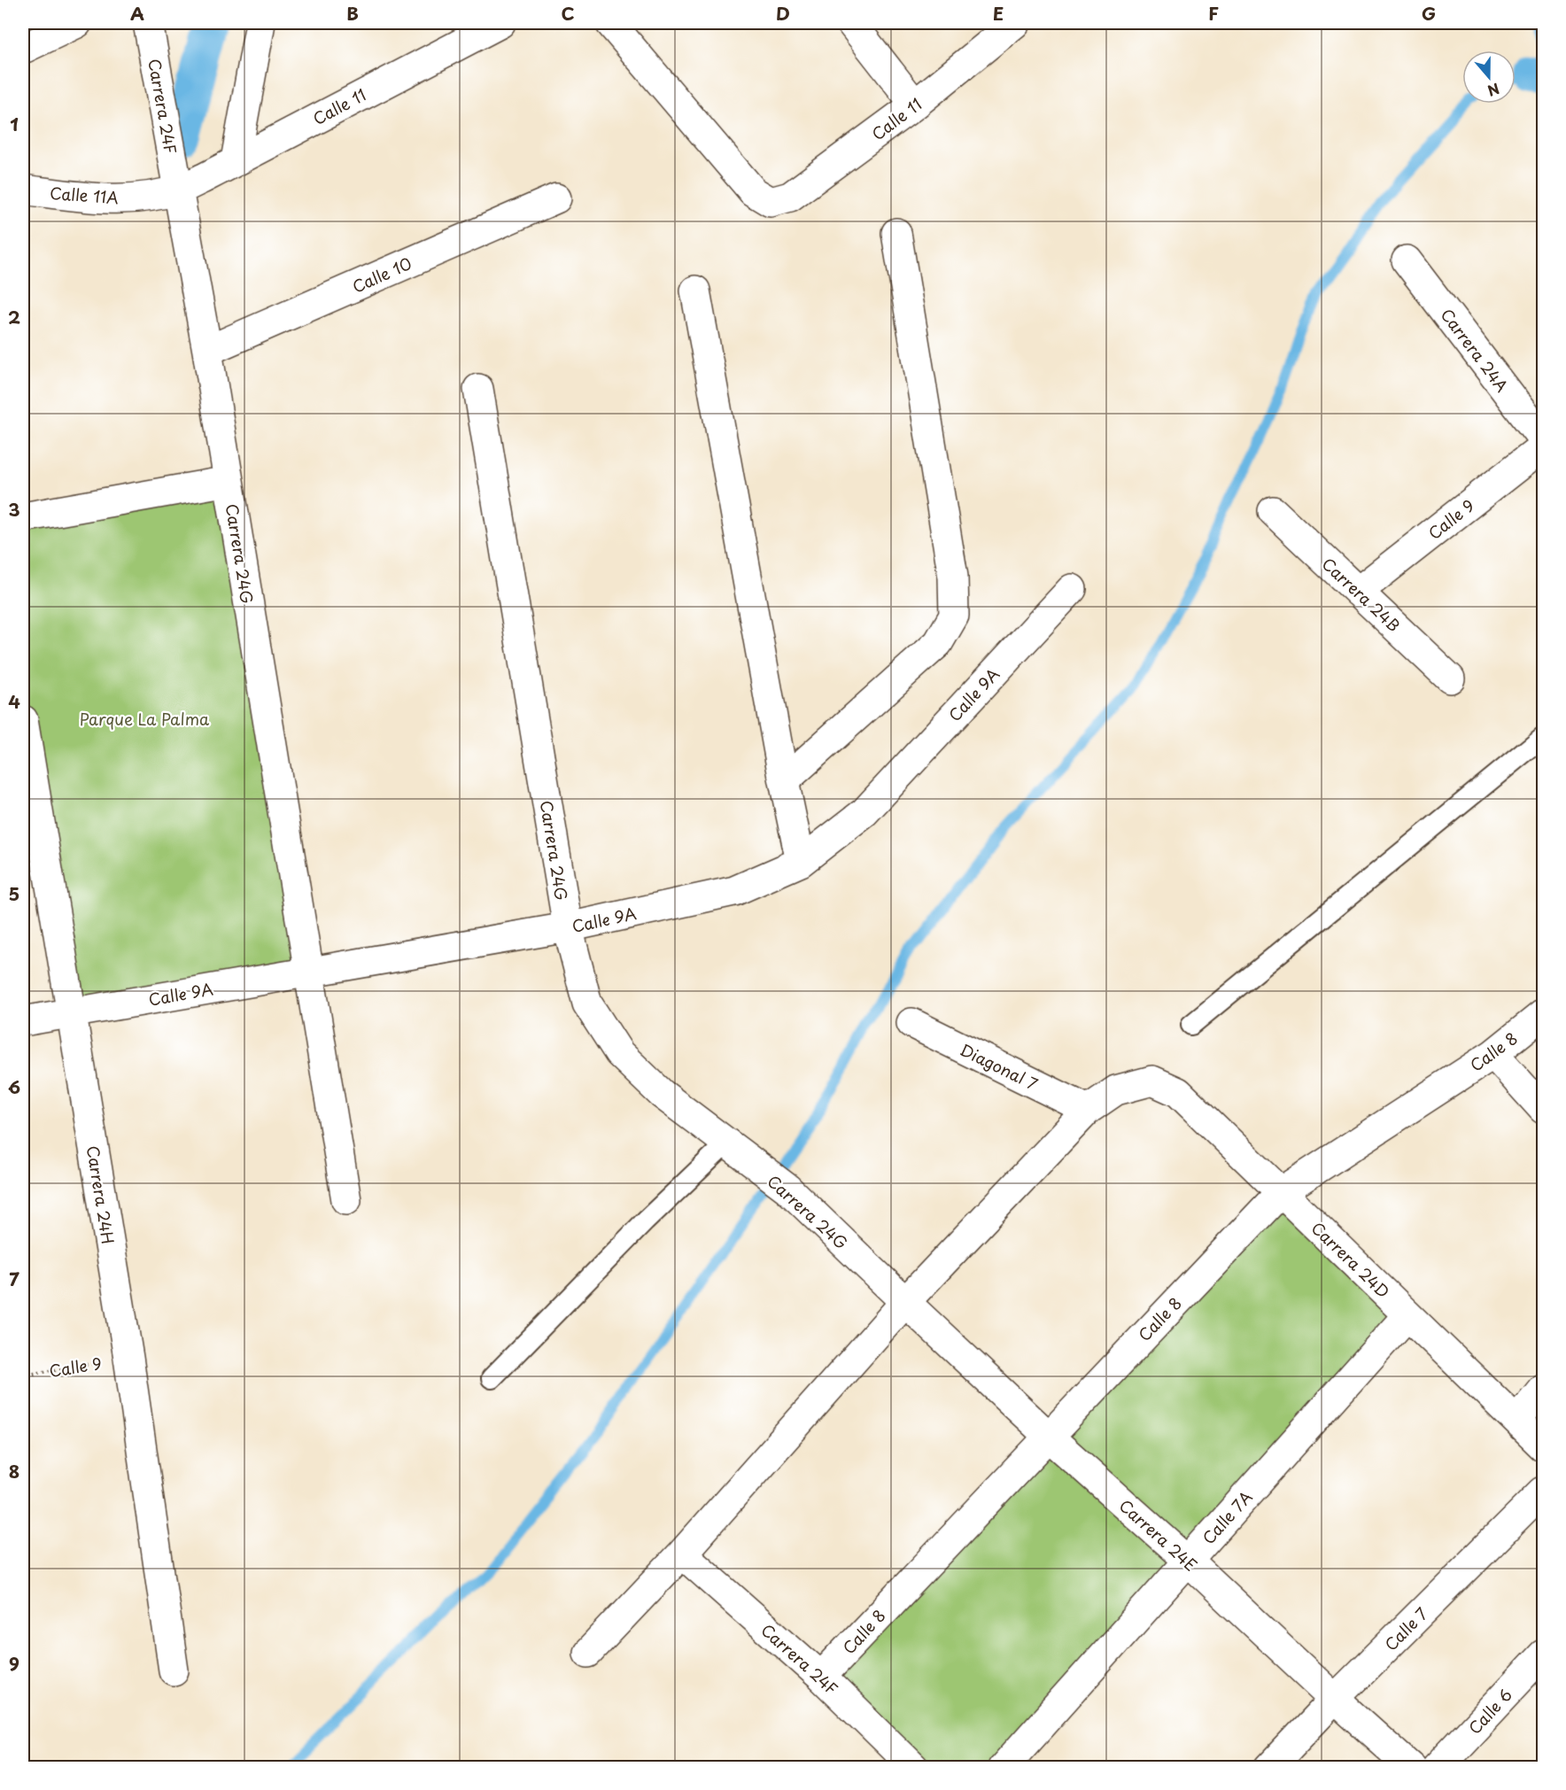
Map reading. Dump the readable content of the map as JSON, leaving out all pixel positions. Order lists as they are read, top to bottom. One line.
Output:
{"streets":{"street":["Carrera 24F","Calle 11","Calle 11A","Calle 10","Carrera 24A","Calle 9","Carrera 24G","Carrera 24B","Calle 9A","Calle 8","Diagonal 7","Carrera 24H","Carrera 24D","Calle 7A","Carrera 24E","Calle 7","Calle 6"]},"crossings":[["Carrera 24F","Calle 11"],["Carrera 24F","Calle 11A"],["Carrera 24F","Carrera 24G"],["Carrera 24F","Calle 8"],["Calle 11","Calle 11A"],["Calle 11","Carrera 24G"],["Calle 11A","Carrera 24G"],["Calle 10","Carrera 24G"],["Calle 9","Carrera 24B"],["Calle 9","Carrera 24H"],["Carrera 24G","Calle 9A"],["Carrera 24G","Carrera 24E"],["Calle 9A","Carrera 24H"],["Calle 8","Carrera 24D"],["Calle 8","Carrera 24E"],["Diagonal 7","Carrera 24D"],["Carrera 24D","Calle 7A"],["Calle 7A","Carrera 24E"],["Carrera 24E","Calle 7"]],"parks":["Parque La Palma"],"north":"bottom","grid":{"columns":["A","B","C","D","E","F","G"],"rows":["1","2","3","4","5","6","7","8","9"]}}
